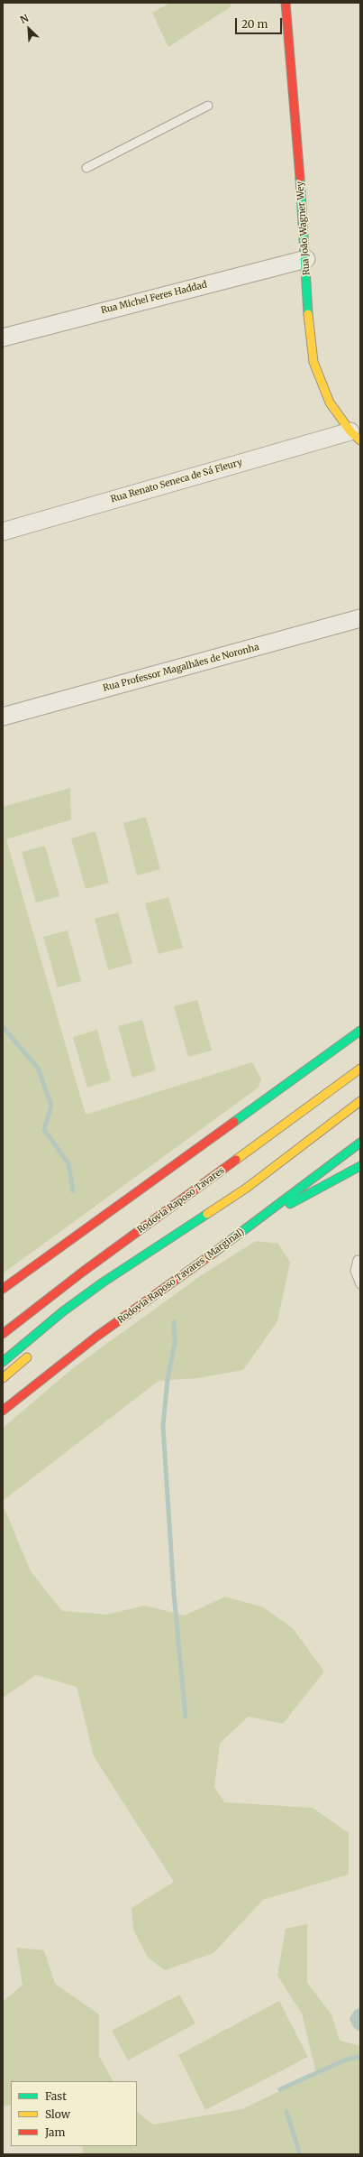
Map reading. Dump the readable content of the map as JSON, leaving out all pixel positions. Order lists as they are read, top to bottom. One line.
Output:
{"streets":{"main road":["Rua João Wagner Wey","Rodovia Raposo Tavares","Rodovia Raposo Tavares (Marginal)"],"street":["Rua Michel Feres Haddad","Rua Renato Seneca de Sá Fleury","Rua Professor Magalhães de Noronha"]},"crossings":[["Rua João Wagner Wey","Rua Michel Feres Haddad"],["Rua João Wagner Wey","Rua Renato Seneca de Sá Fleury"]],"legend":["Fast","Slow","Jam"],"scale_bar":"20 m","north":"top left"}
